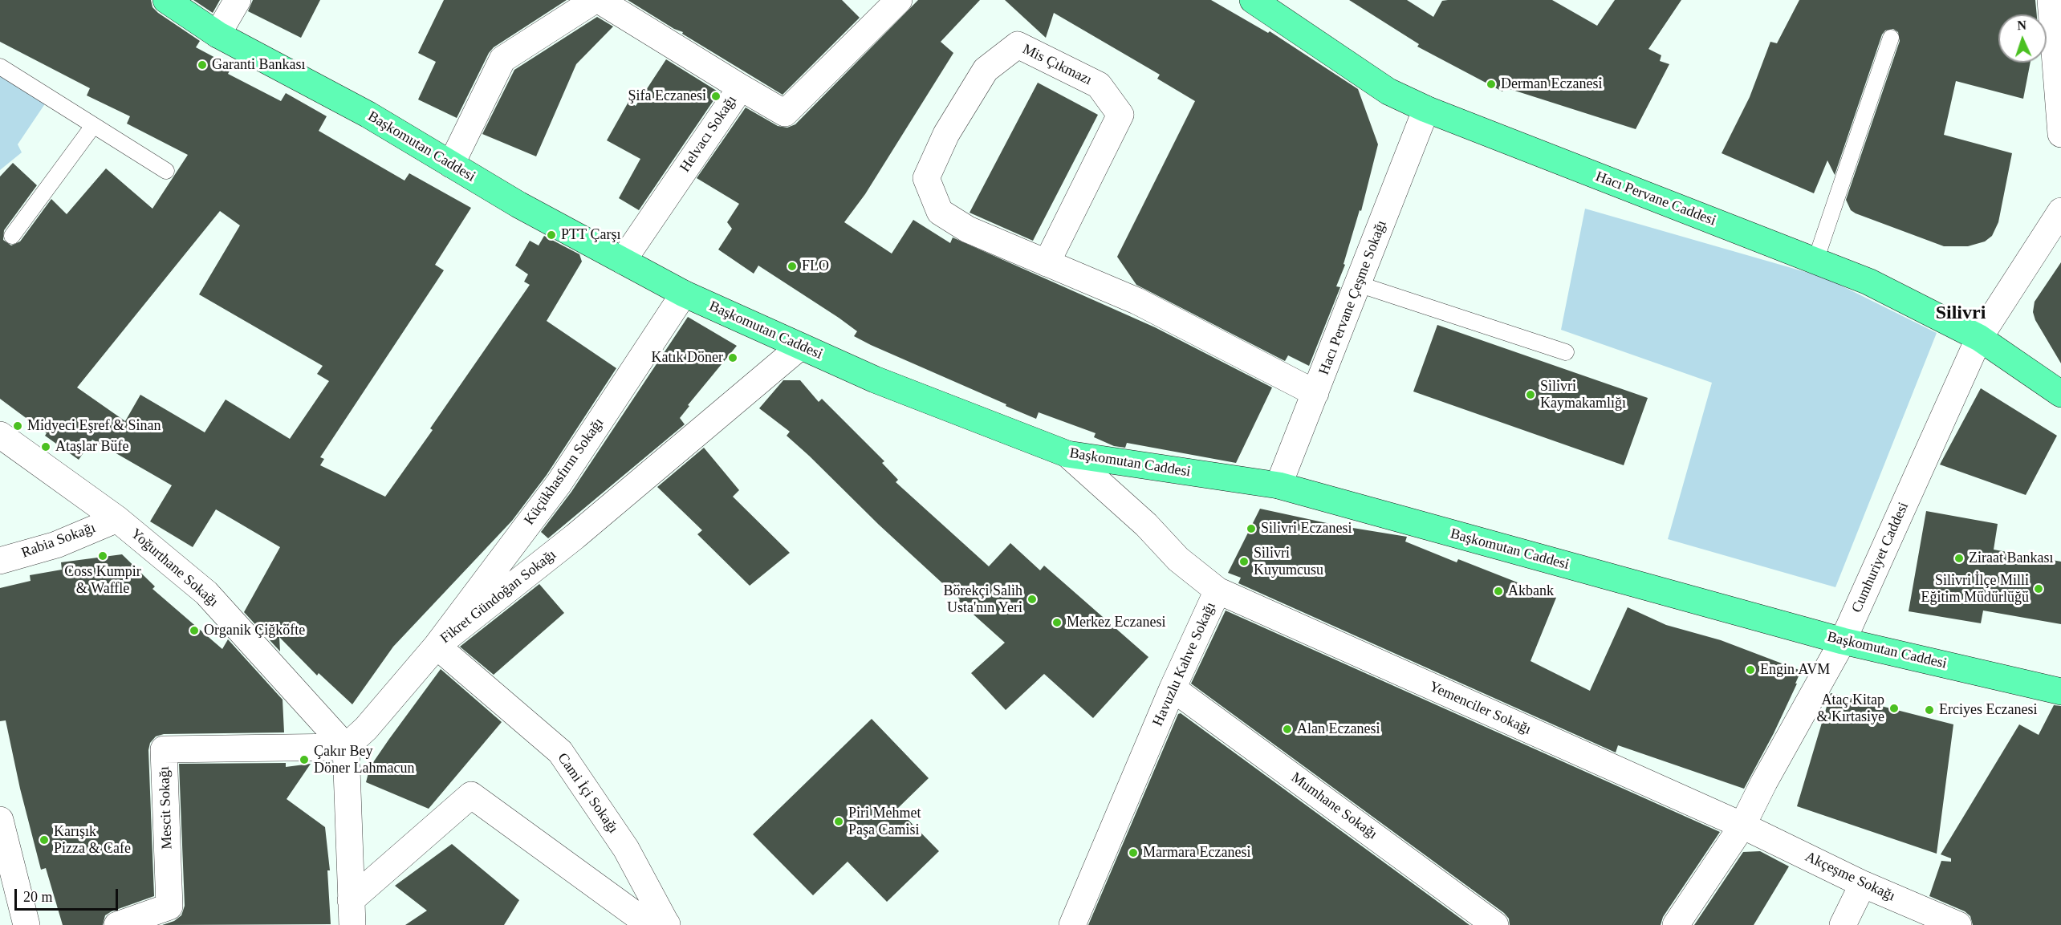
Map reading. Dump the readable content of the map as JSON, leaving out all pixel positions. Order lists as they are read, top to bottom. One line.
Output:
{"streets":{"main road":["Başkomutan Caddesi","Hacı Pervane Caddesi"],"street":["Mis Çıkmazı","Helvacı Sokağı","Hacı Pervane Çeşme Sokağı","Küçükhasfırın Sokağı","Rabia Sokağı","Cumhuriyet Caddesi","Yoğurthane Sokağı","Fikret Gündoğan Sokağı","Havuzlu Kahve Sokağı","Yemenciler Sokağı","Cami İçi Sokağı","Mumhane Sokağı","Mescit Sokağı","Akçeşme Sokağı"]},"crossings":[["Mis Çıkmazı","Hacı Pervane Çeşme Sokağı"],["Helvacı Sokağı","Başkomutan Caddesi"],["Başkomutan Caddesi","Hacı Pervane Çeşme Sokağı"],["Başkomutan Caddesi","Küçükhasfırın Sokağı"],["Başkomutan Caddesi","Cumhuriyet Caddesi"],["Başkomutan Caddesi","Fikret Gündoğan Sokağı"],["Başkomutan Caddesi","Havuzlu Kahve Sokağı"],["Hacı Pervane Caddesi","Hacı Pervane Çeşme Sokağı"],["Hacı Pervane Caddesi","Cumhuriyet Caddesi"],["Küçükhasfırın Sokağı","Fikret Gündoğan Sokağı"],["Küçükhasfırın Sokağı","Cami İçi Sokağı"],["Rabia Sokağı","Yoğurthane Sokağı"],["Cumhuriyet Caddesi","Yemenciler Sokağı"],["Cumhuriyet Caddesi","Akçeşme Sokağı"],["Yoğurthane Sokağı","Fikret Gündoğan Sokağı"],["Yoğurthane Sokağı","Mescit Sokağı"],["Fikret Gündoğan Sokağı","Cami İçi Sokağı"],["Fikret Gündoğan Sokağı","Mescit Sokağı"],["Havuzlu Kahve Sokağı","Yemenciler Sokağı"],["Havuzlu Kahve Sokağı","Mumhane Sokağı"],["Yemenciler Sokağı","Akçeşme Sokağı"]],"districts":["Silivri"],"places":["Garanti Bankası","Derman Eczanesi","Şifa Eczanesi","PTT Çarşı","FLO","Katık Döner","Silivri Kaymakamlığı","Midyeci Eşref & Sinan","Ataşlar Büfe","Silivri Eczanesi","Coss Kumpir & Waffle","Ziraat Bankası","Silivri Kuyumcusu","Silivri İlçe Milli Eğitim Müdürlüğü","Akbank","Börekçi Salih Usta'nın Yeri","Merkez Eczanesi","Organik Çiğköfte","Engin AVM","Ataç Kitap & Kırtasiye","Erciyes Eczanesi","Alan Eczanesi","Çakır Bey Döner Lahmacun","Piri Mehmet Paşa Camisi","Karışık Pizza & Cafe","Marmara Eczanesi"],"scale_bar":"20 m","north":"top"}
